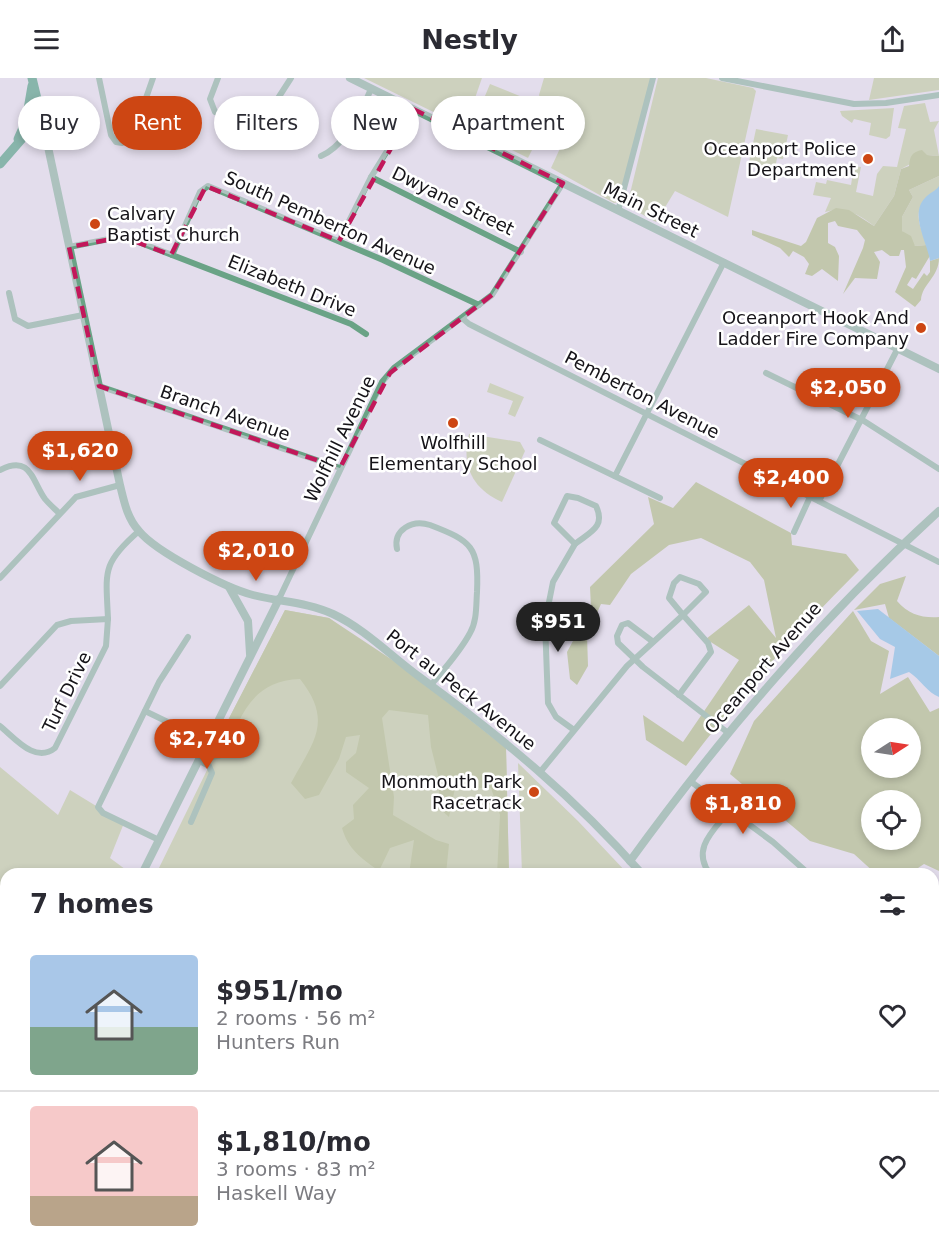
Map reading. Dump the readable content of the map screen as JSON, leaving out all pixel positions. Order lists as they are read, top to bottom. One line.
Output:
{"streets":{"street":["Dwyane Street","Main Street","South Pemberton Avenue","Elizabeth Drive","Pemberton Avenue","Branch Avenue","Wolfhill Avenue","Oceanport Avenue","Port au Peck Avenue","Turf Drive"]},"crossings":[["Dwyane Street","Wolfhill Avenue"],["Main Street","Wolfhill Avenue"],["South Pemberton Avenue","Elizabeth Drive"],["South Pemberton Avenue","Wolfhill Avenue"],["Pemberton Avenue","Wolfhill Avenue"],["Pemberton Avenue","Oceanport Avenue"],["Branch Avenue","Wolfhill Avenue"],["Wolfhill Avenue","Port au Peck Avenue"],["Oceanport Avenue","Port au Peck Avenue"],["Port au Peck Avenue","Turf Drive"]],"places":["Oceanport Police Department","Calvary Baptist Church","Oceanport Hook And Ladder Fire Company","Wolfhill Elementary School","Monmouth Park Racetrack"],"north":"right","page":{"header":"Nestly","chip":["Buy","Rent","Filters","New","Apartment"],"price":["$2,050","$1,620","$2,400","$2,010","$951","$2,740","$1,810"],"heading":"7 homes","list":[{"name":"$951/mo","note":"2 rooms · 56 m² · Hunters Run"},{"name":"$1,810/mo","note":"3 rooms · 83 m² · Haskell Way"}]}}
